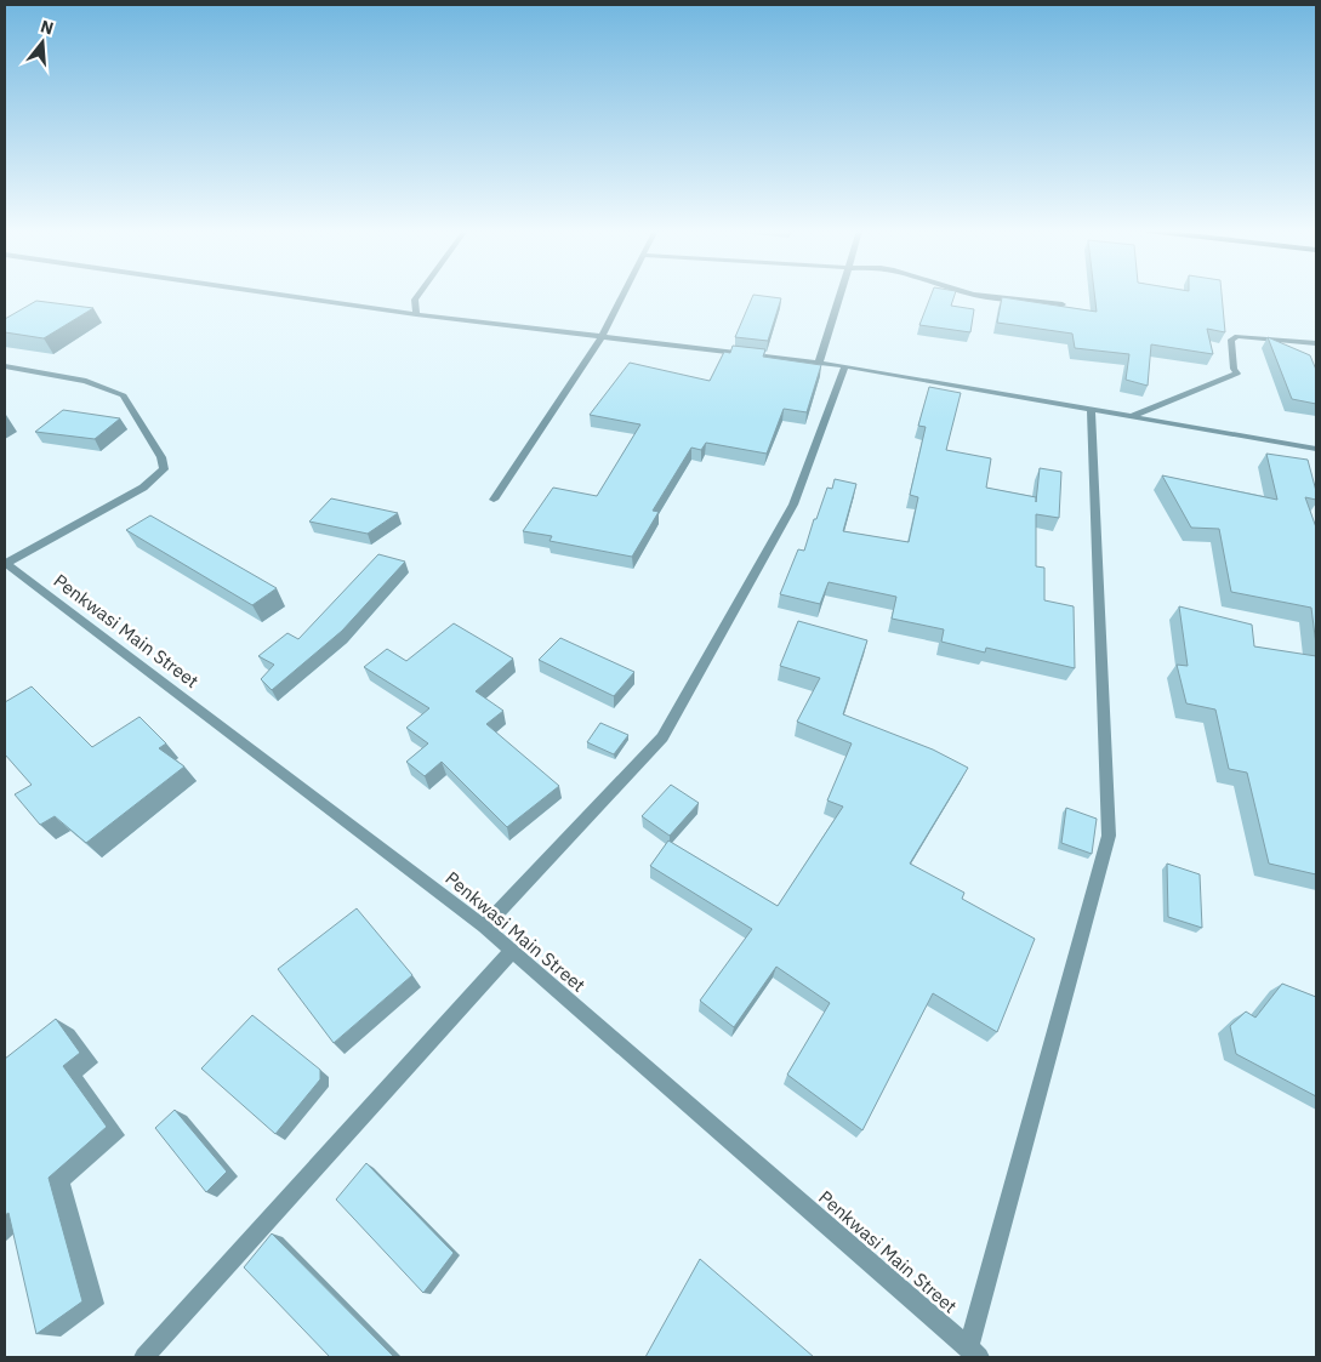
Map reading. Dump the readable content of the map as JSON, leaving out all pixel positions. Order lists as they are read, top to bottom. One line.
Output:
{"streets":{"street":["Penkwasi Main Street"]},"north":"top"}
